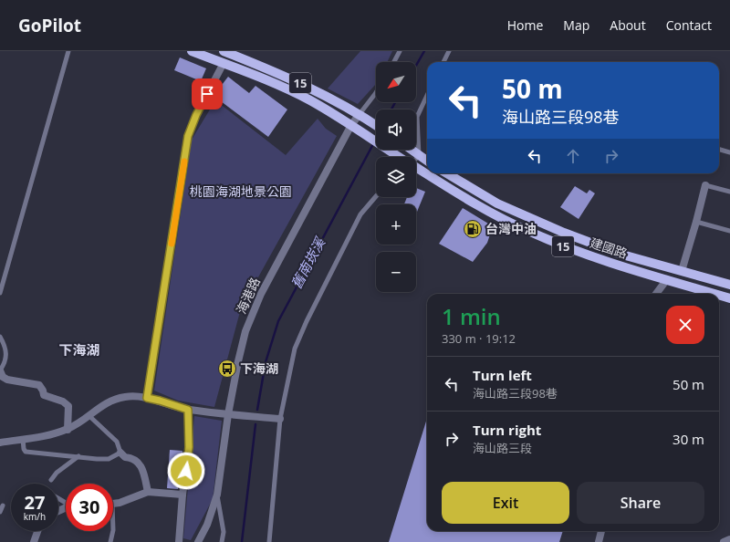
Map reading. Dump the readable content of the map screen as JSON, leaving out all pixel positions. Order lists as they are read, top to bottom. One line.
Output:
{"streets":{"main road":["15","建國路"],"street":["海港路"]},"crossings":[["15","建國路"],["15","海港路"],["建國路","海港路"]],"districts":["下海湖"],"water":["舊南崁溪"],"parks":["桃園海湖地景公園"],"places":{"fuel station":["台灣中油"],"bus stop":["下海湖"]},"north":"bottom left","page":{"header":"GoPilot","nav":["Home","Map","About","Contact"],"map_buttons":["+","−"],"turn":["50 m","海山路三段98巷"],"heading":["1 min","330 m · 19:12"],"list":[{"name":"Turn left","note":"海山路三段98巷","value":"50 m"},{"name":"Turn right","note":"海山路三段","value":"30 m"}],"buttons":["Exit","Share"],"speed":"27 km/h","limit":"30"}}
